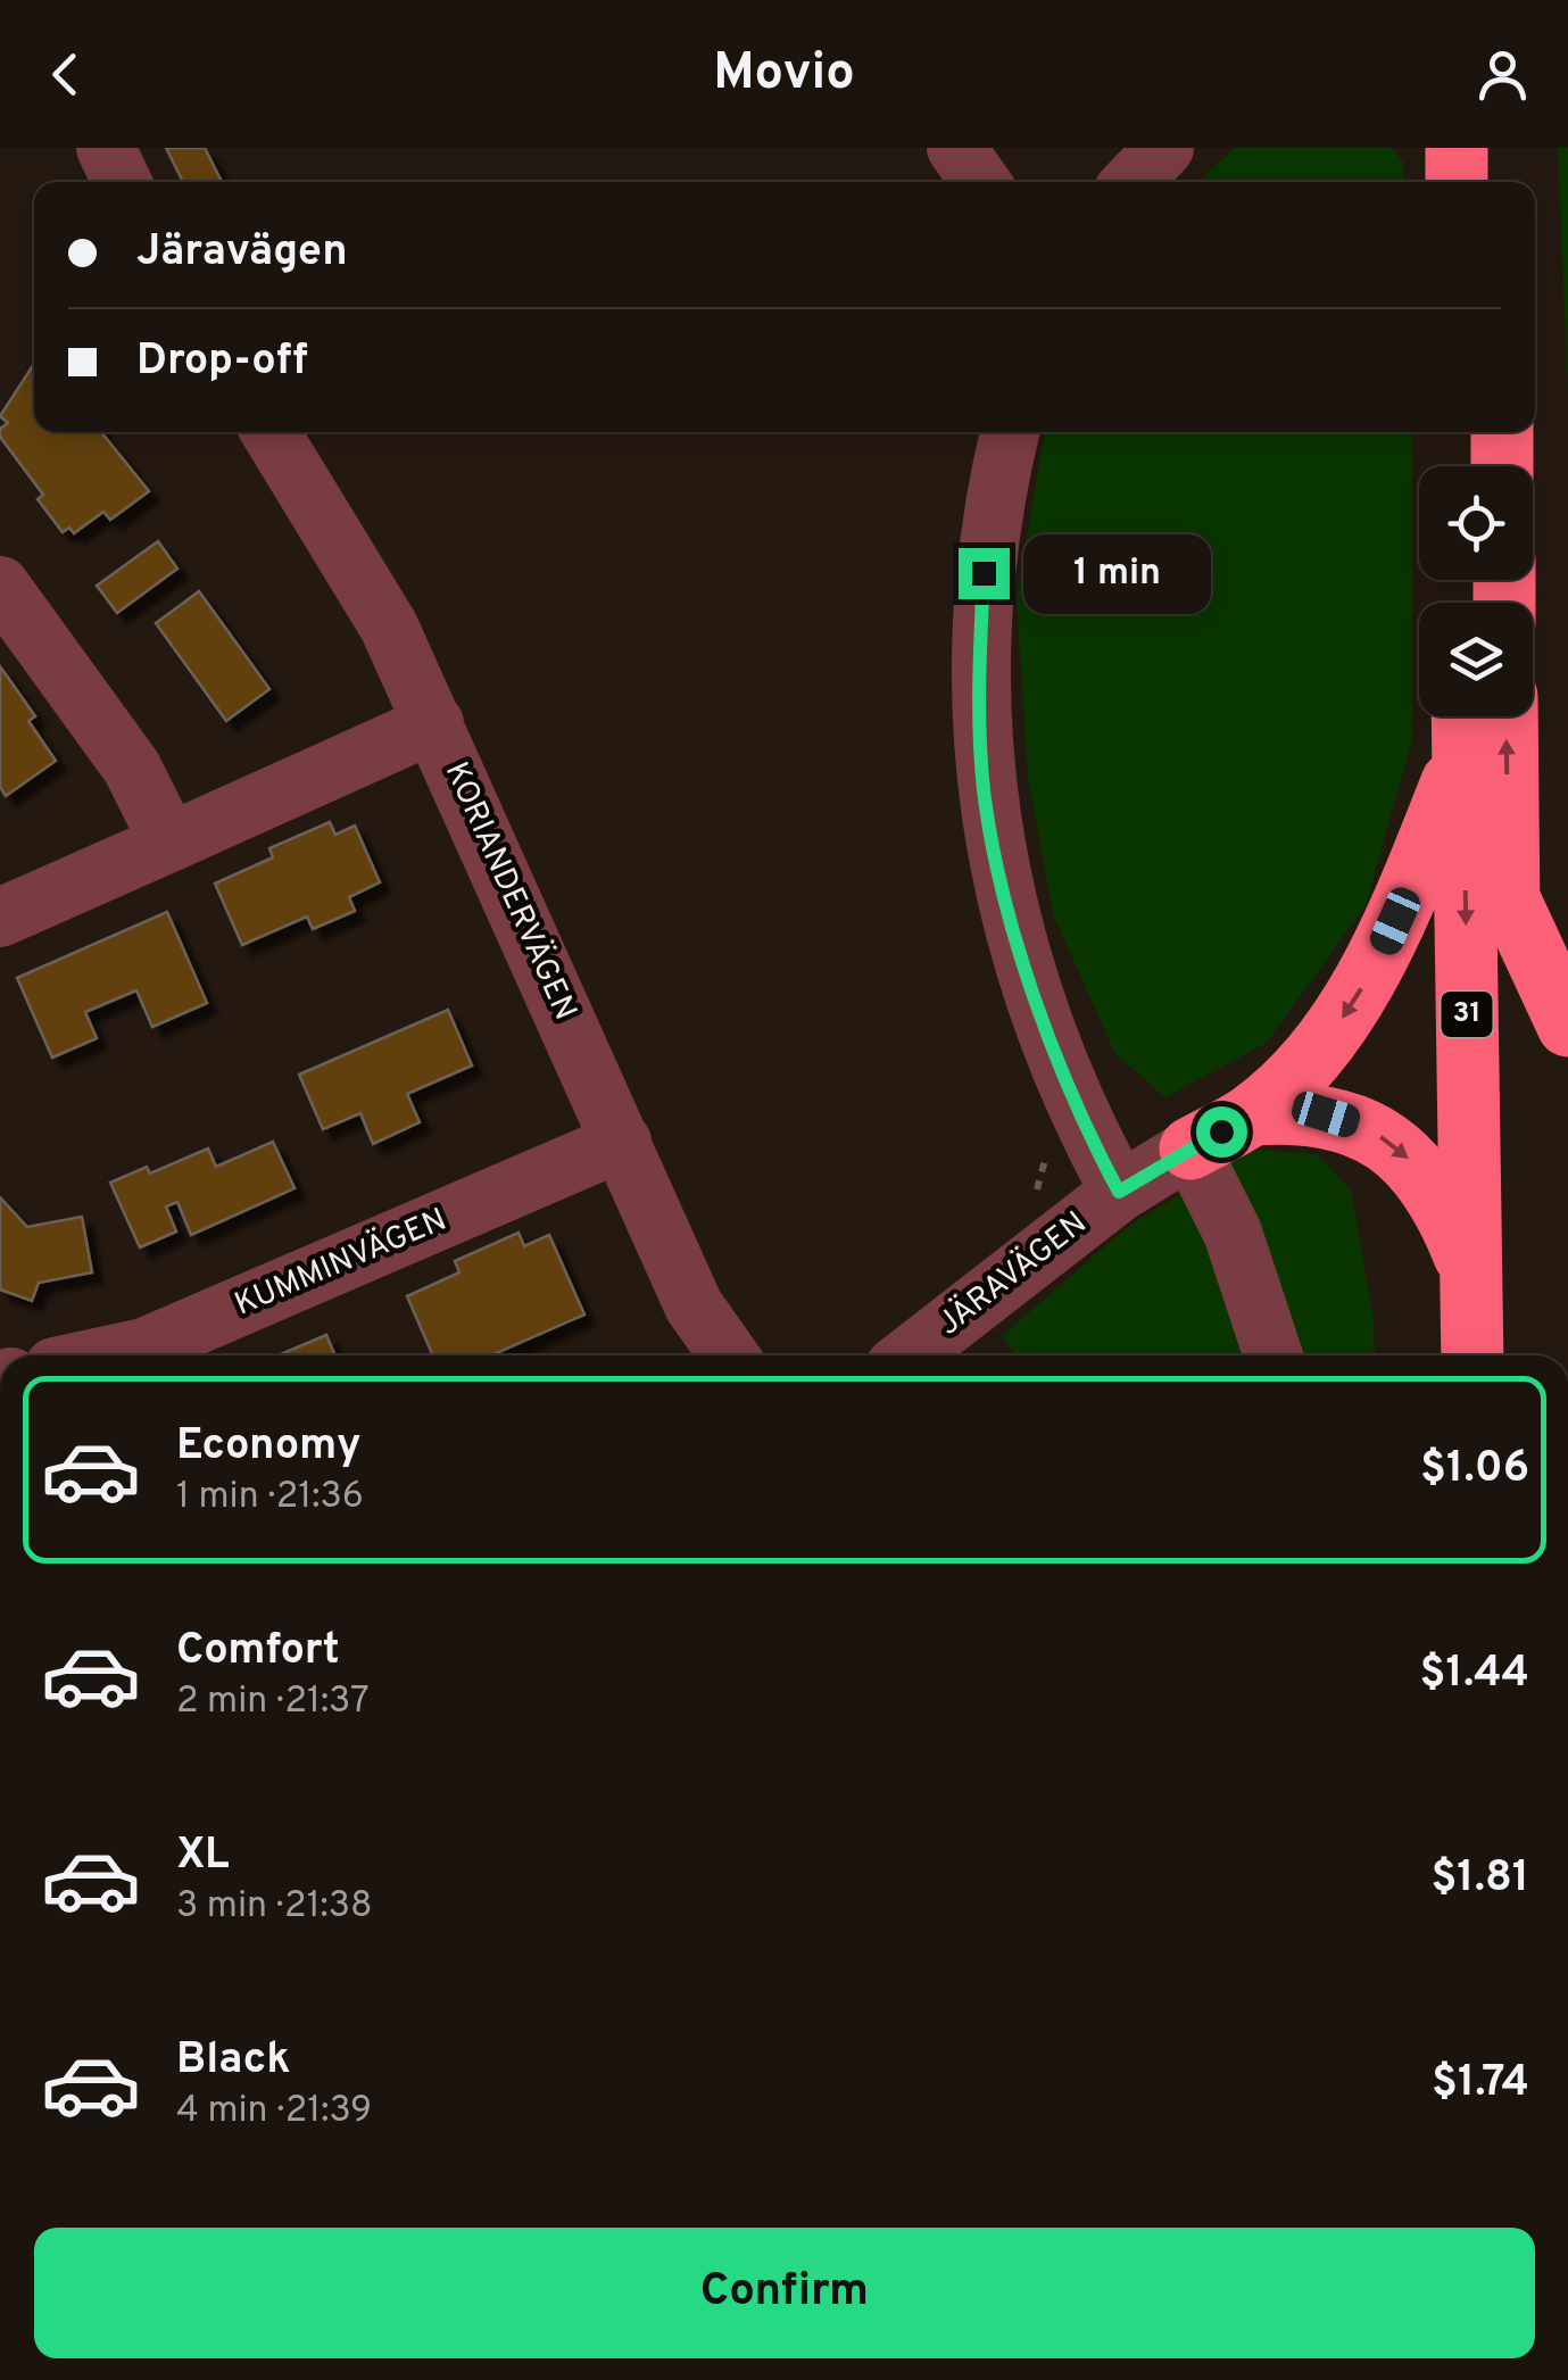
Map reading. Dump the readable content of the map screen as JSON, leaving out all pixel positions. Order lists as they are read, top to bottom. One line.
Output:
{"streets":{"highway":["31"],"street":["KORIANDERVÄGEN","KUMMINVÄGEN","JÄRAVÄGEN"]},"crossings":[["KORIANDERVÄGEN","KUMMINVÄGEN"]],"page":{"header":"Movio","banner":["Järavägen","Drop-off"],"bubble":"1 min","list":[{"name":"Economy","note":"1 min · 21:36","value":"$1.06"},{"name":"Comfort","note":"2 min · 21:37","value":"$1.44"},{"name":"XL","note":"3 min · 21:38","value":"$1.81"},{"name":"Black","note":"4 min · 21:39","value":"$1.74"}],"buttons":"Confirm"}}
